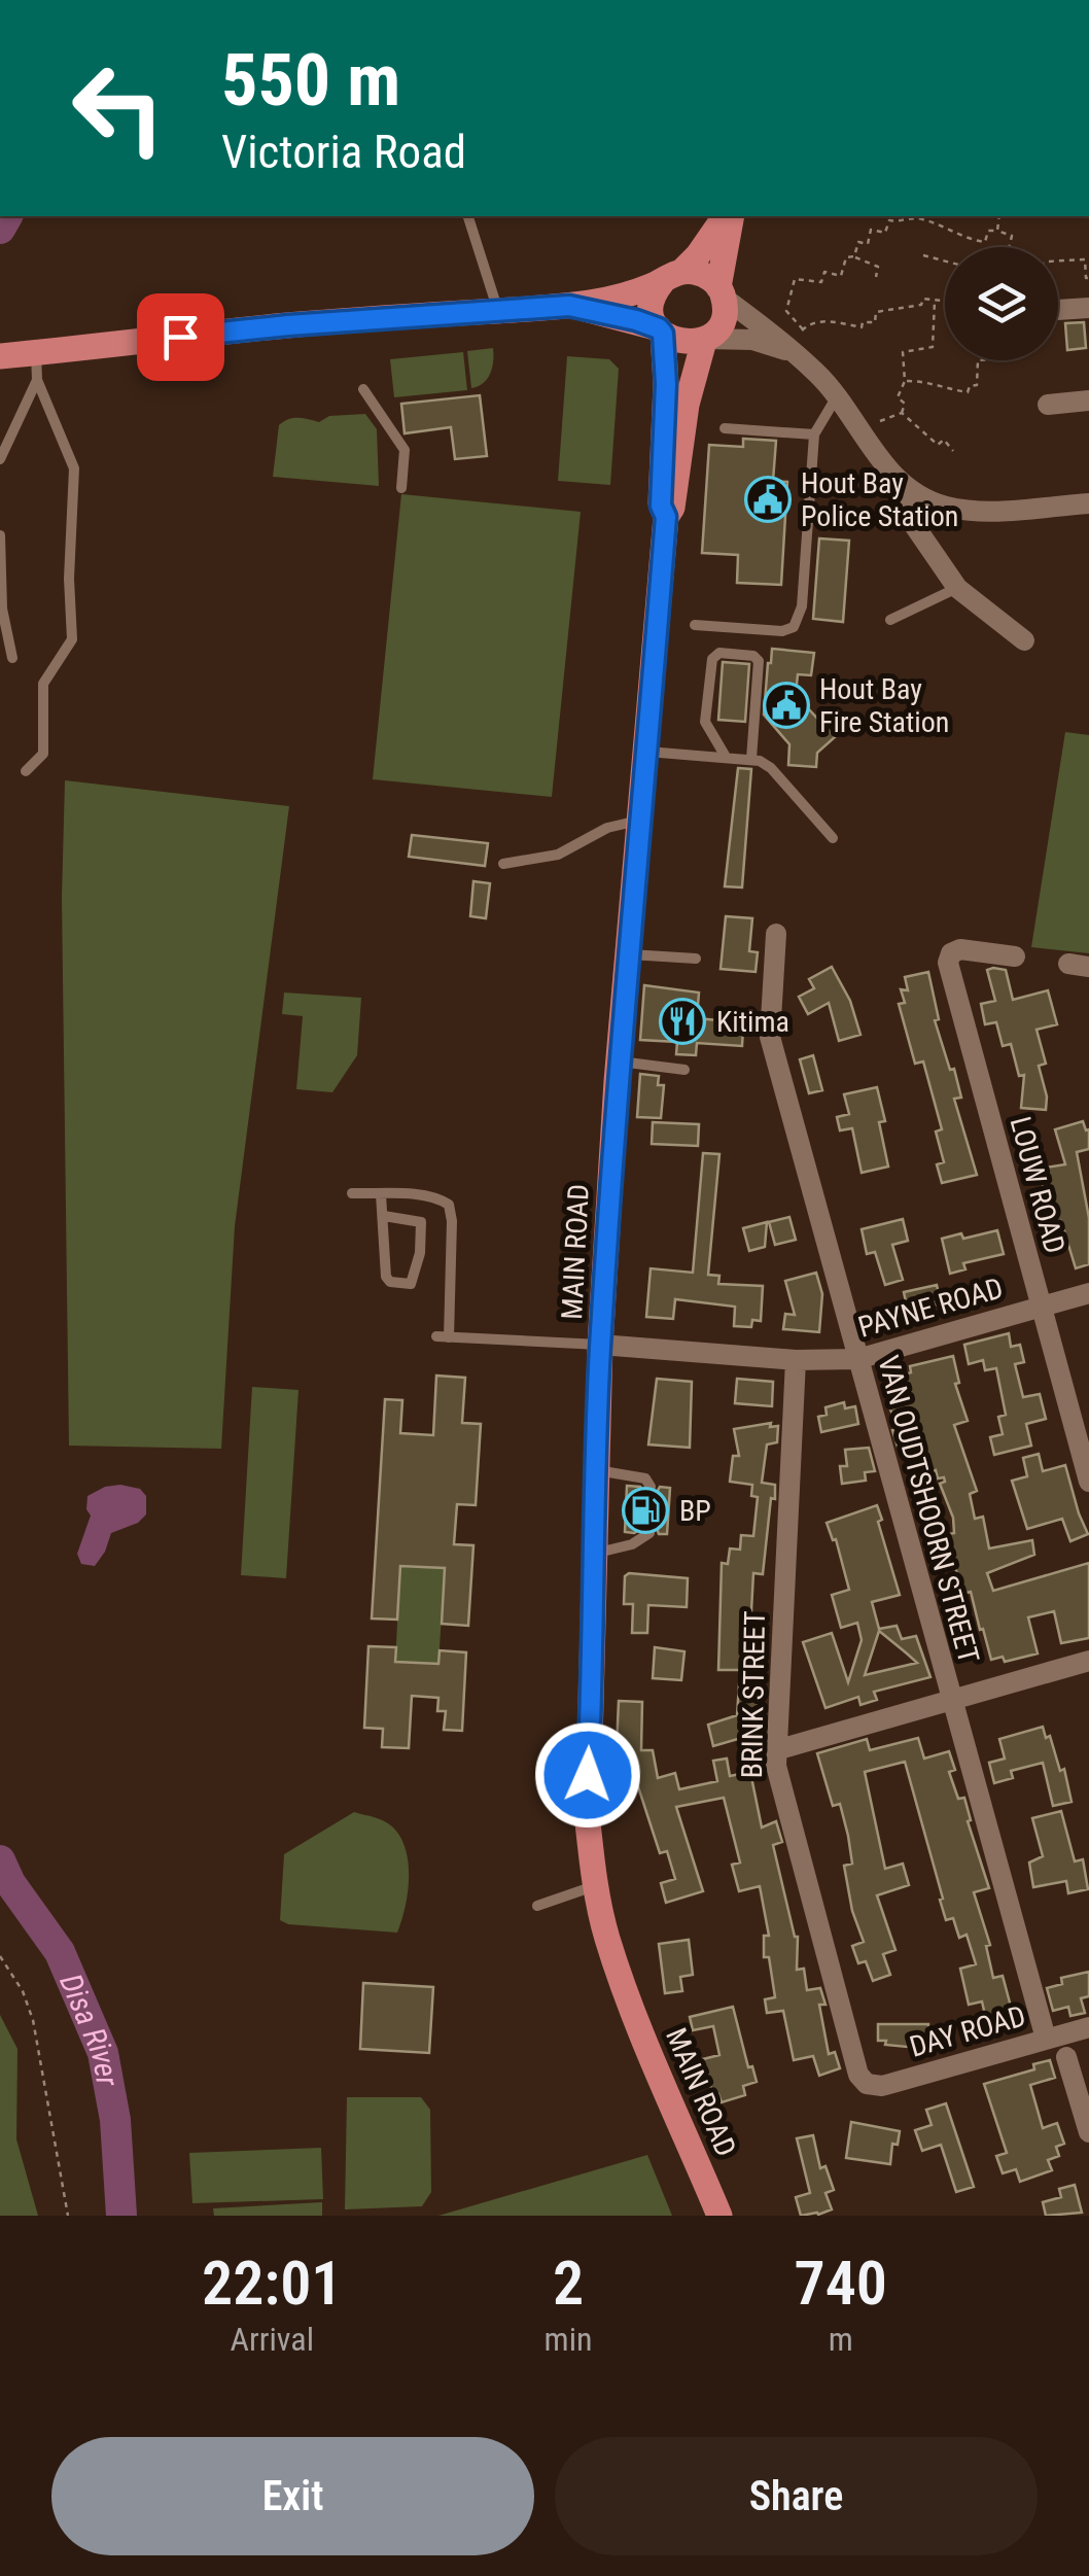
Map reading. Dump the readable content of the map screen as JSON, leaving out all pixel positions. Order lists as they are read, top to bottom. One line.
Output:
{"streets":{"main road":["MAIN ROAD"],"street":["LOUW ROAD","PAYNE ROAD","VAN OUDTSHOORN STREET","BRINK STREET","DAY ROAD"]},"crossings":[["LOUW ROAD","PAYNE ROAD"],["MAIN ROAD","PAYNE ROAD"],["PAYNE ROAD","VAN OUDTSHOORN STREET"],["PAYNE ROAD","BRINK STREET"],["VAN OUDTSHOORN STREET","DAY ROAD"],["BRINK STREET","DAY ROAD"]],"water":["Disa River"],"places":{"public building":["Hout Bay Police Station","Hout Bay Fire Station"],"restaurant":["Kitima"],"fuel station":["BP"]},"page":{"turn":["550 m","Victoria Road"],"eta":["22:01","Arrival","2","min","740","m"],"buttons":["Exit","Share"]}}
